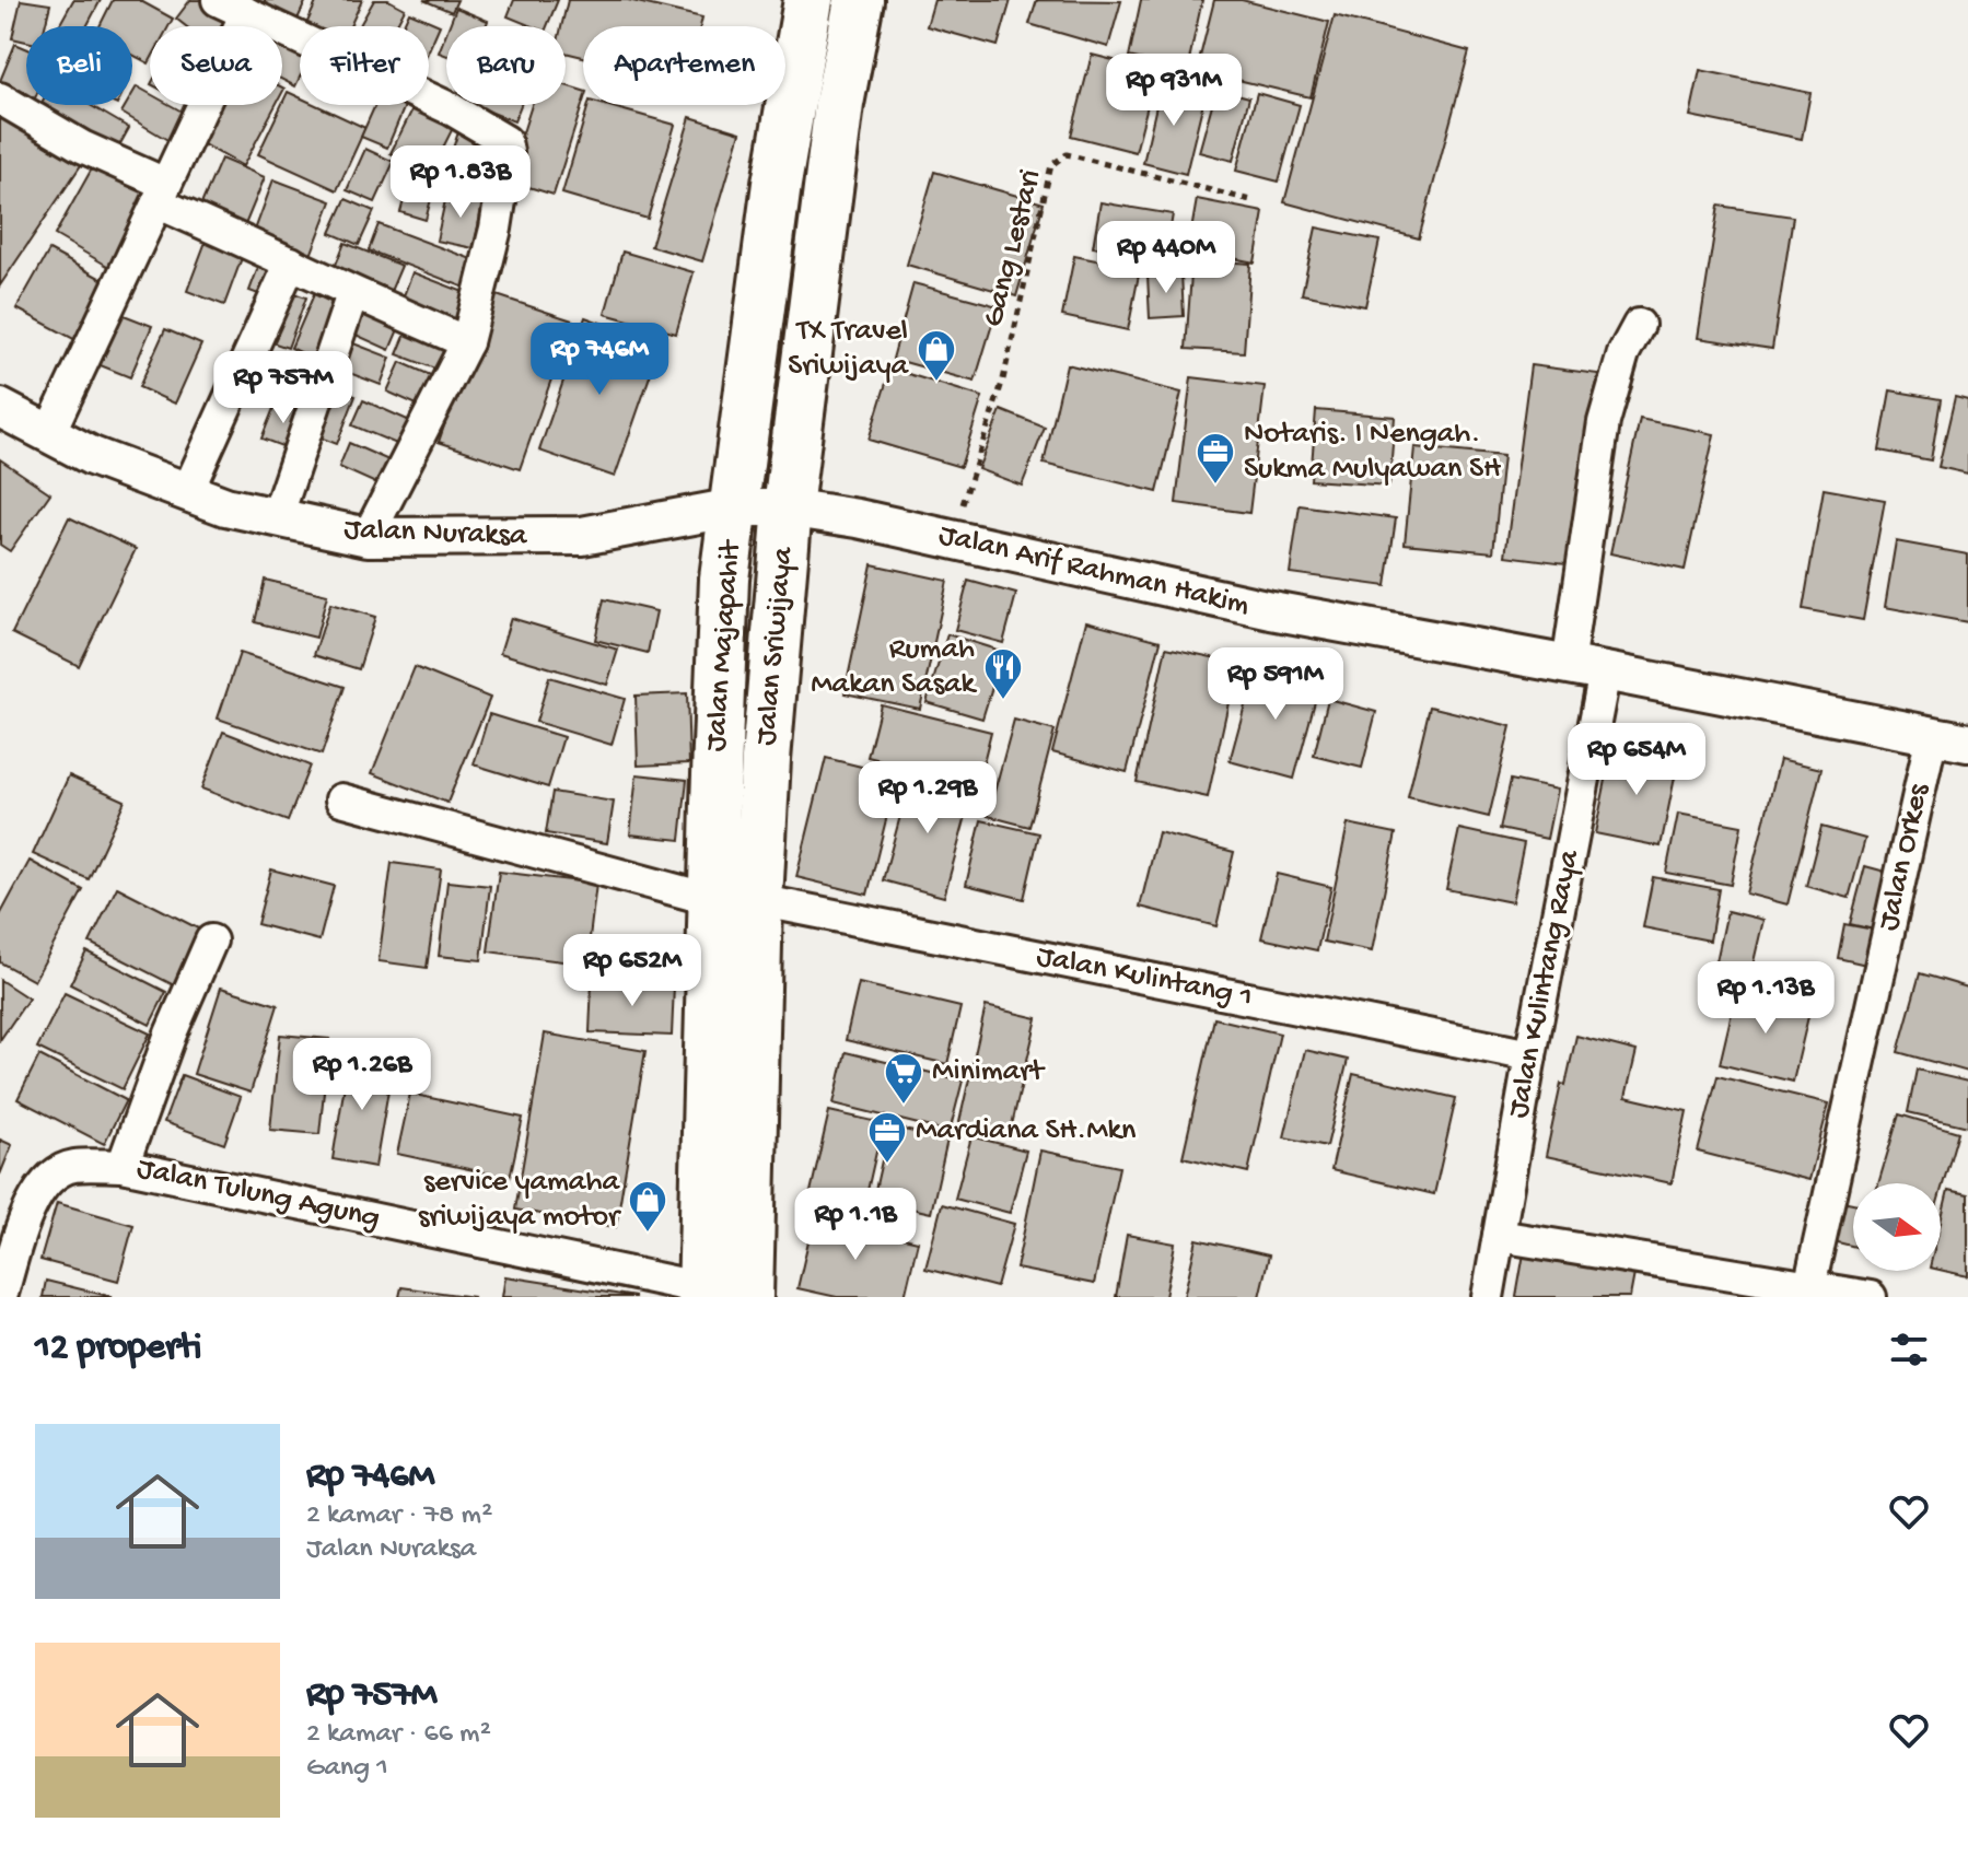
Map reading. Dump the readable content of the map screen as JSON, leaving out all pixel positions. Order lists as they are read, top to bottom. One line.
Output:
{"streets":{"main road":["Jalan Majapahit","Jalan Sriwijaya"],"street":["Jalan Nuraksa","Jalan Arif Rahman Hakim","Jalan Orkes","Jalan Kulintang 1","Jalan Kulintang Raya","Jalan Tulung Agung"],"path":["Gang Lestari"]},"crossings":[["Gang Lestari","Jalan Arif Rahman Hakim"],["Jalan Nuraksa","Jalan Arif Rahman Hakim"],["Jalan Nuraksa","Jalan Majapahit"],["Jalan Nuraksa","Jalan Sriwijaya"],["Jalan Arif Rahman Hakim","Jalan Sriwijaya"],["Jalan Arif Rahman Hakim","Jalan Orkes"],["Jalan Arif Rahman Hakim","Jalan Kulintang Raya"],["Jalan Majapahit","Jalan Sriwijaya"],["Jalan Majapahit","Jalan Kulintang 1"],["Jalan Majapahit","Jalan Tulung Agung"],["Jalan Sriwijaya","Jalan Kulintang 1"],["Jalan Kulintang 1","Jalan Kulintang Raya"]],"places":{"shop":["TX Travel Sriwijaya","service yamaha sriwijaya motor"],"office":["Notaris. I Nengah. Sukma Mulyawan SH","Mardiana SH.Mkn"],"restaurant":["Rumah Makan Sasak"],"supermarket":["Minimart"]},"north":"right","page":{"chip":["Beli","Sewa","Filter","Baru","Apartemen"],"price":["Rp 931M","Rp 1.83B","Rp 440M","Rp 746M","Rp 757M","Rp 591M","Rp 654M","Rp 1.29B","Rp 652M","Rp 1.13B","Rp 1.26B","Rp 1.1B"],"heading":"12 properti","list":[{"name":"Rp 746M","note":"2 kamar · 78 m² · Jalan Nuraksa"},{"name":"Rp 757M","note":"2 kamar · 66 m² · Gang 1"}]}}
